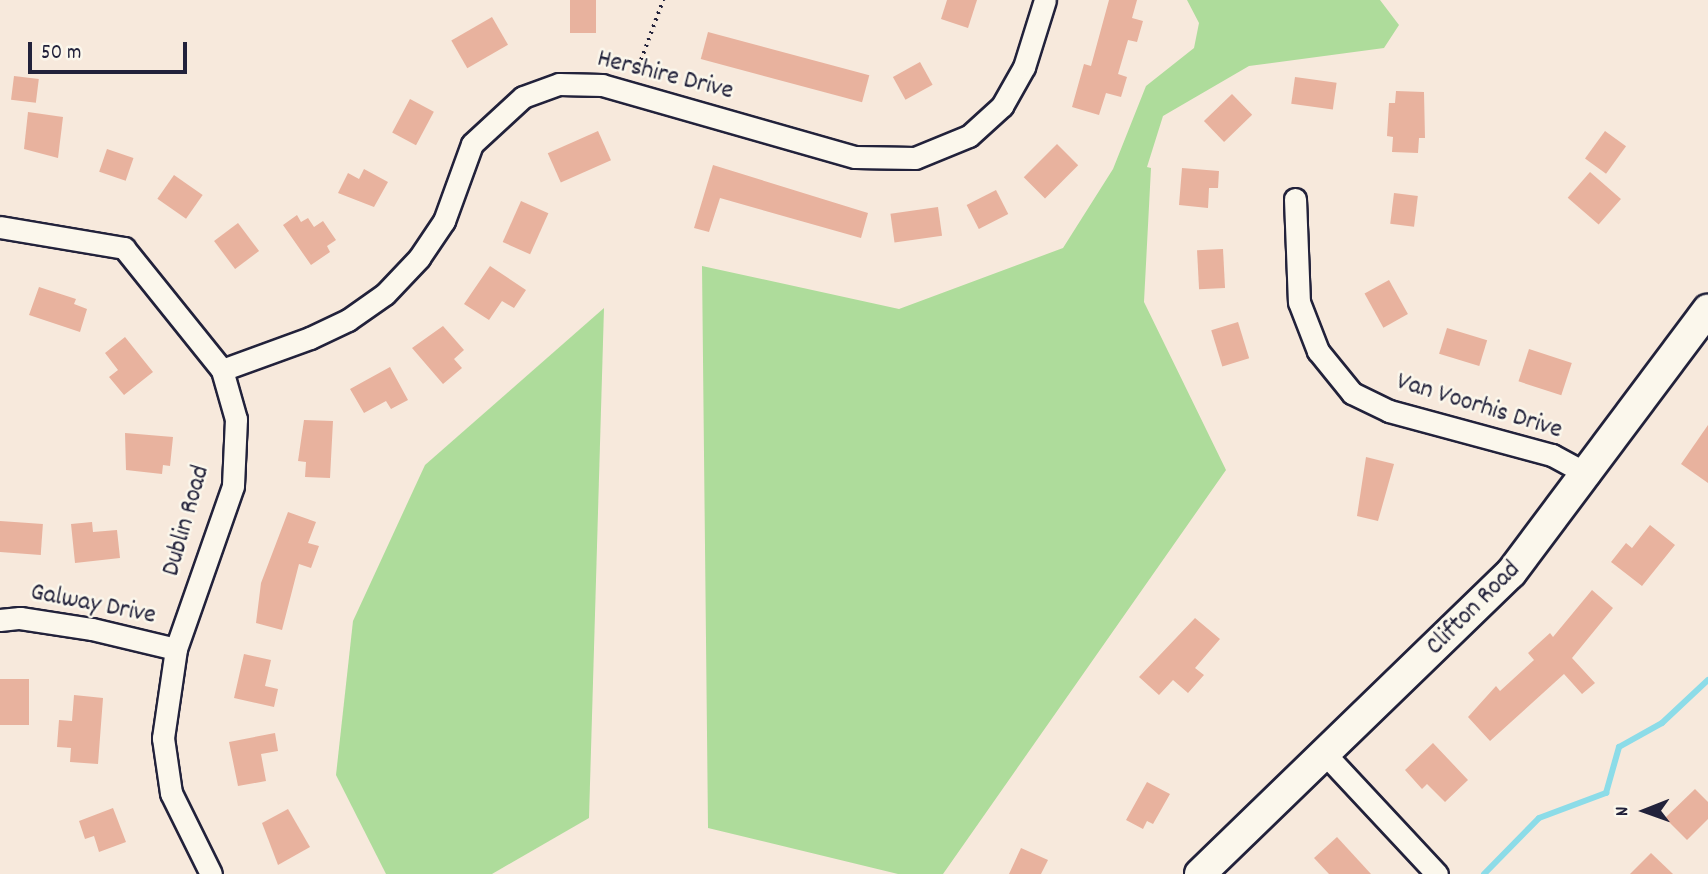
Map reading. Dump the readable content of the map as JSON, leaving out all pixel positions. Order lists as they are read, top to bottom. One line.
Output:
{"streets":{"main road":["Clifton Road"],"street":["Hershire Drive","Van Voorhis Drive","Dublin Road","Galway Drive"]},"crossings":[["Hershire Drive","Dublin Road"],["Van Voorhis Drive","Clifton Road"],["Dublin Road","Galway Drive"]],"scale_bar":"50 m","north":"left"}
